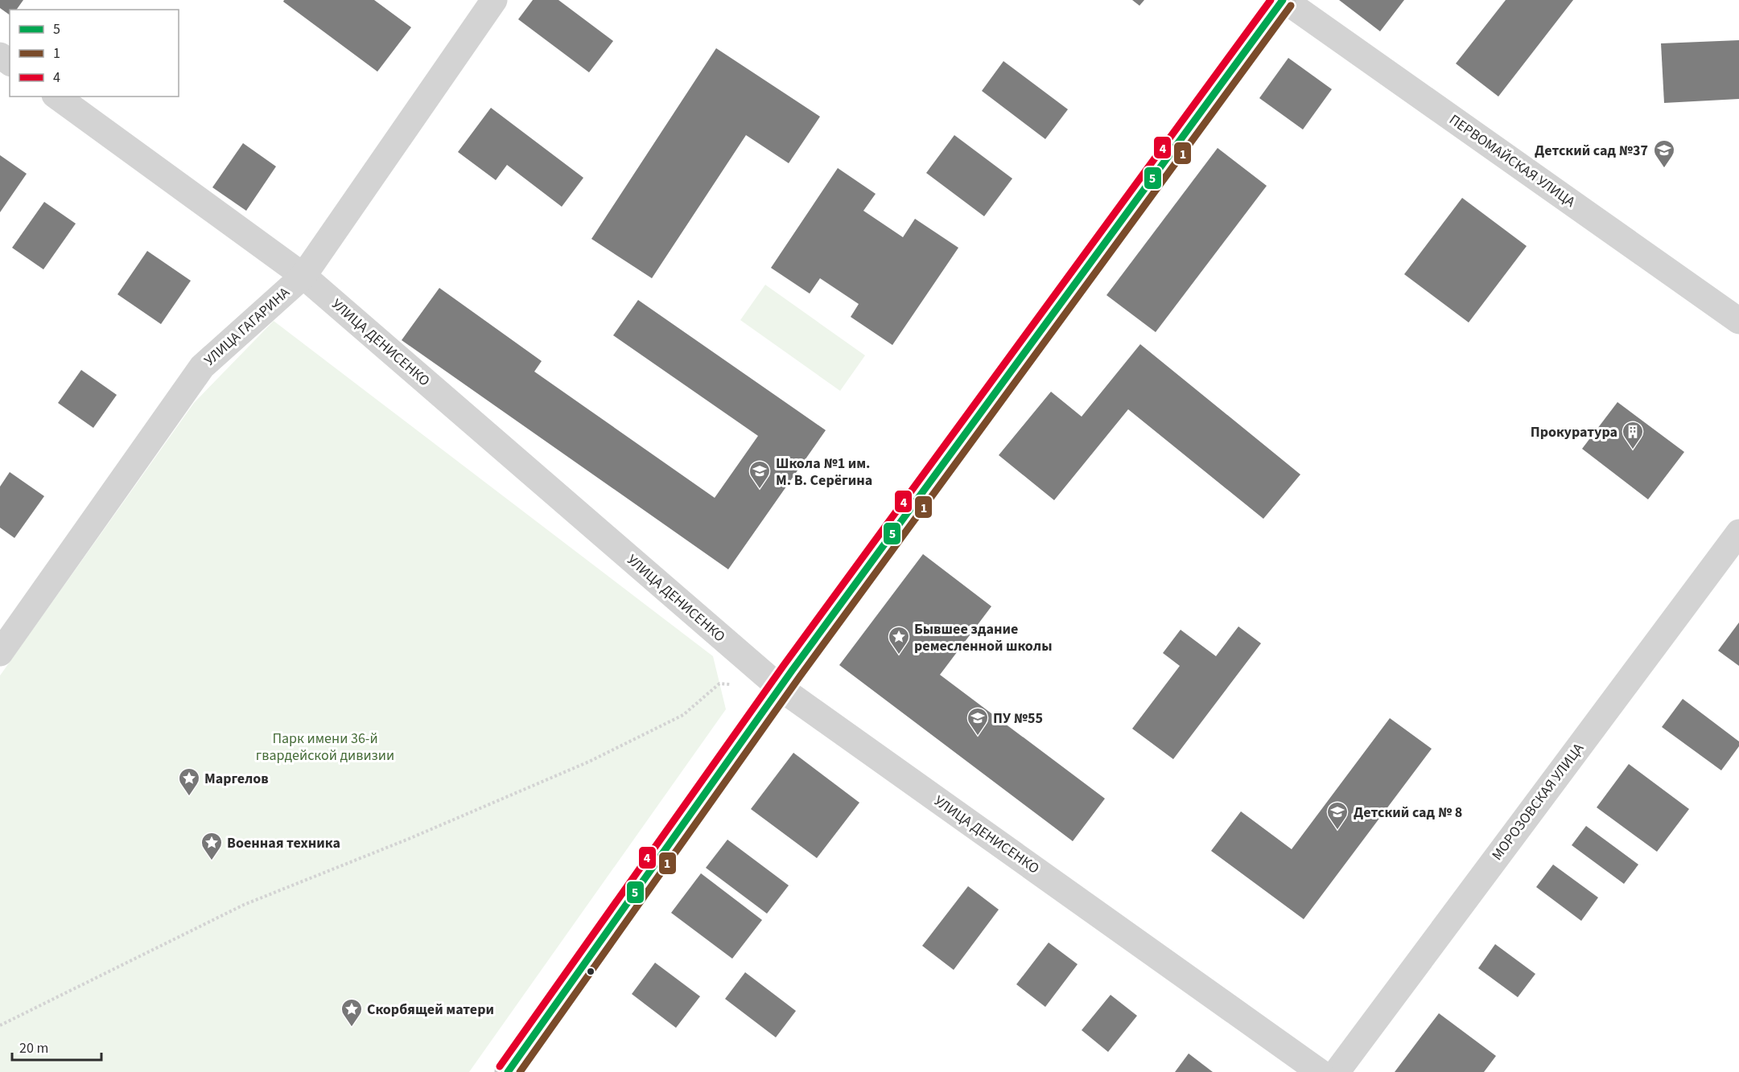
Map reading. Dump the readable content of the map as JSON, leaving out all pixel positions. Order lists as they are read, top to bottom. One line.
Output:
{"streets":{"street":["ПЕРВОМАЙСКАЯ УЛИЦА","УЛИЦА ГАГАРИНА","УЛИЦА ДЕНИСЕНКО","МОРОЗОВСКАЯ УЛИЦА"]},"crossings":[["УЛИЦА ГАГАРИНА","УЛИЦА ДЕНИСЕНКО"]],"parks":["Парк имени 36-й гвардейской дивизии"],"places":{"school or university":["Детский сад №37","Школа №1 им. М. В. Серёгина","ПУ №55","Детский сад № 8"],"building":["Прокуратура"],"place":["Бывшее здание ремесленной школы","Маргелов","Военная техника","Скорбящей матери"]},"lines":["transit line 5","transit line 4","transit line 1"],"legend":["5","1","4"],"scale_bar":"20 m"}
